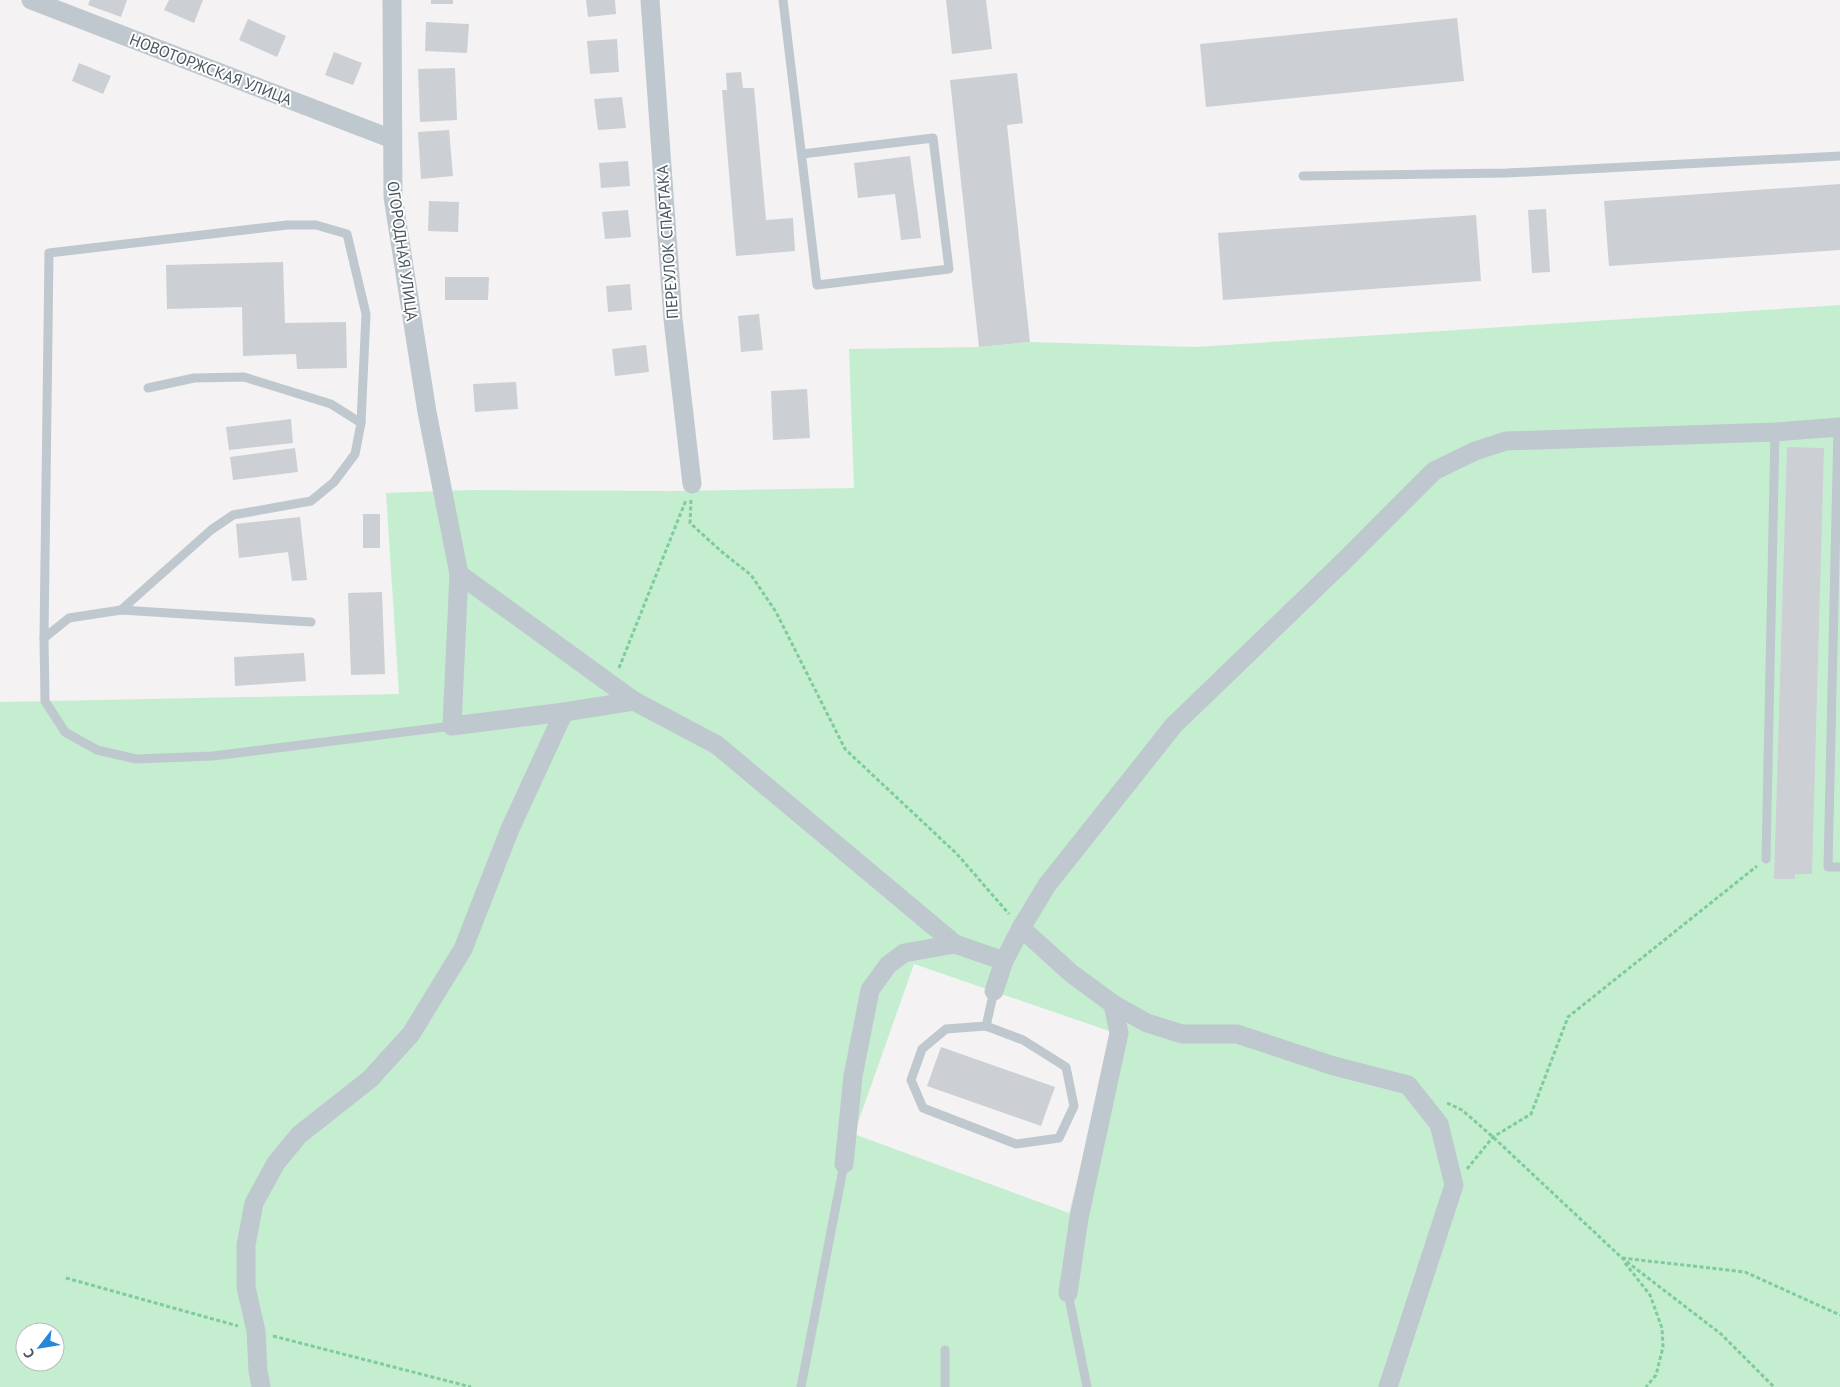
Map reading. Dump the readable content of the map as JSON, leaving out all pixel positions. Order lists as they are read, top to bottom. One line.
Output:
{"streets":{"street":["НОВОТОРЖСКАЯ УЛИЦА","ПЕРЕУЛОК СПАРТАКА","ОГОРОДНАЯ УЛИЦА"]},"crossings":[["НОВОТОРЖСКАЯ УЛИЦА","ОГОРОДНАЯ УЛИЦА"]],"north":"bottom left"}
